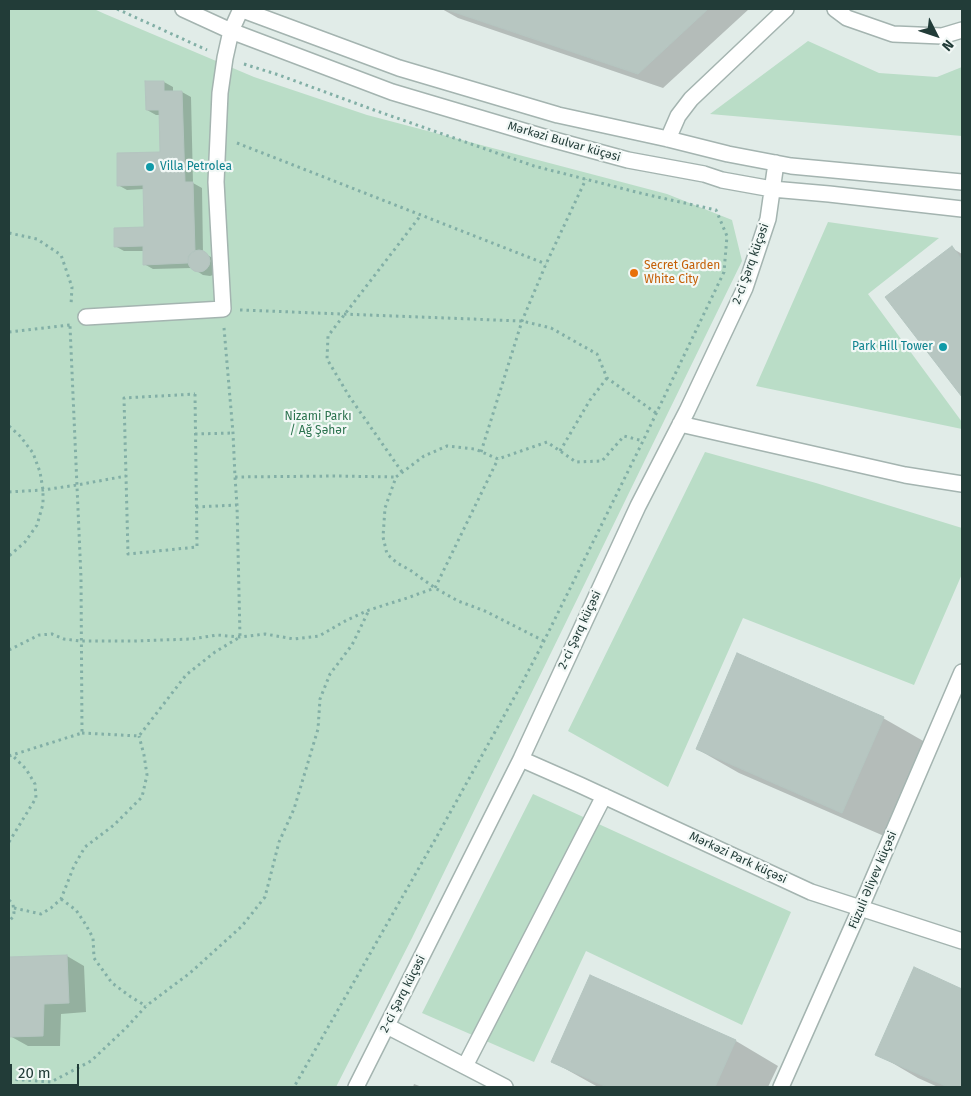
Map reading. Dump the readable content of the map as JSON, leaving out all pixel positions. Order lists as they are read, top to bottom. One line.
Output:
{"streets":{"street":["Mərkəzi Bulvar küçəsi","2-ci Şərq küçəsi","Mərkəzi Park küçəsi","Füzuli Əliyev küçəsi"]},"crossings":[["Mərkəzi Bulvar küçəsi","2-ci Şərq küçəsi"],["2-ci Şərq küçəsi","Mərkəzi Park küçəsi"],["Mərkəzi Park küçəsi","Füzuli Əliyev küçəsi"]],"parks":["Nizami Parkı / Ağ Şəhər"],"places":["Villa Petrolea","Secret Garden White City","Park Hill Tower"],"scale_bar":"20 m","north":"bottom right"}
